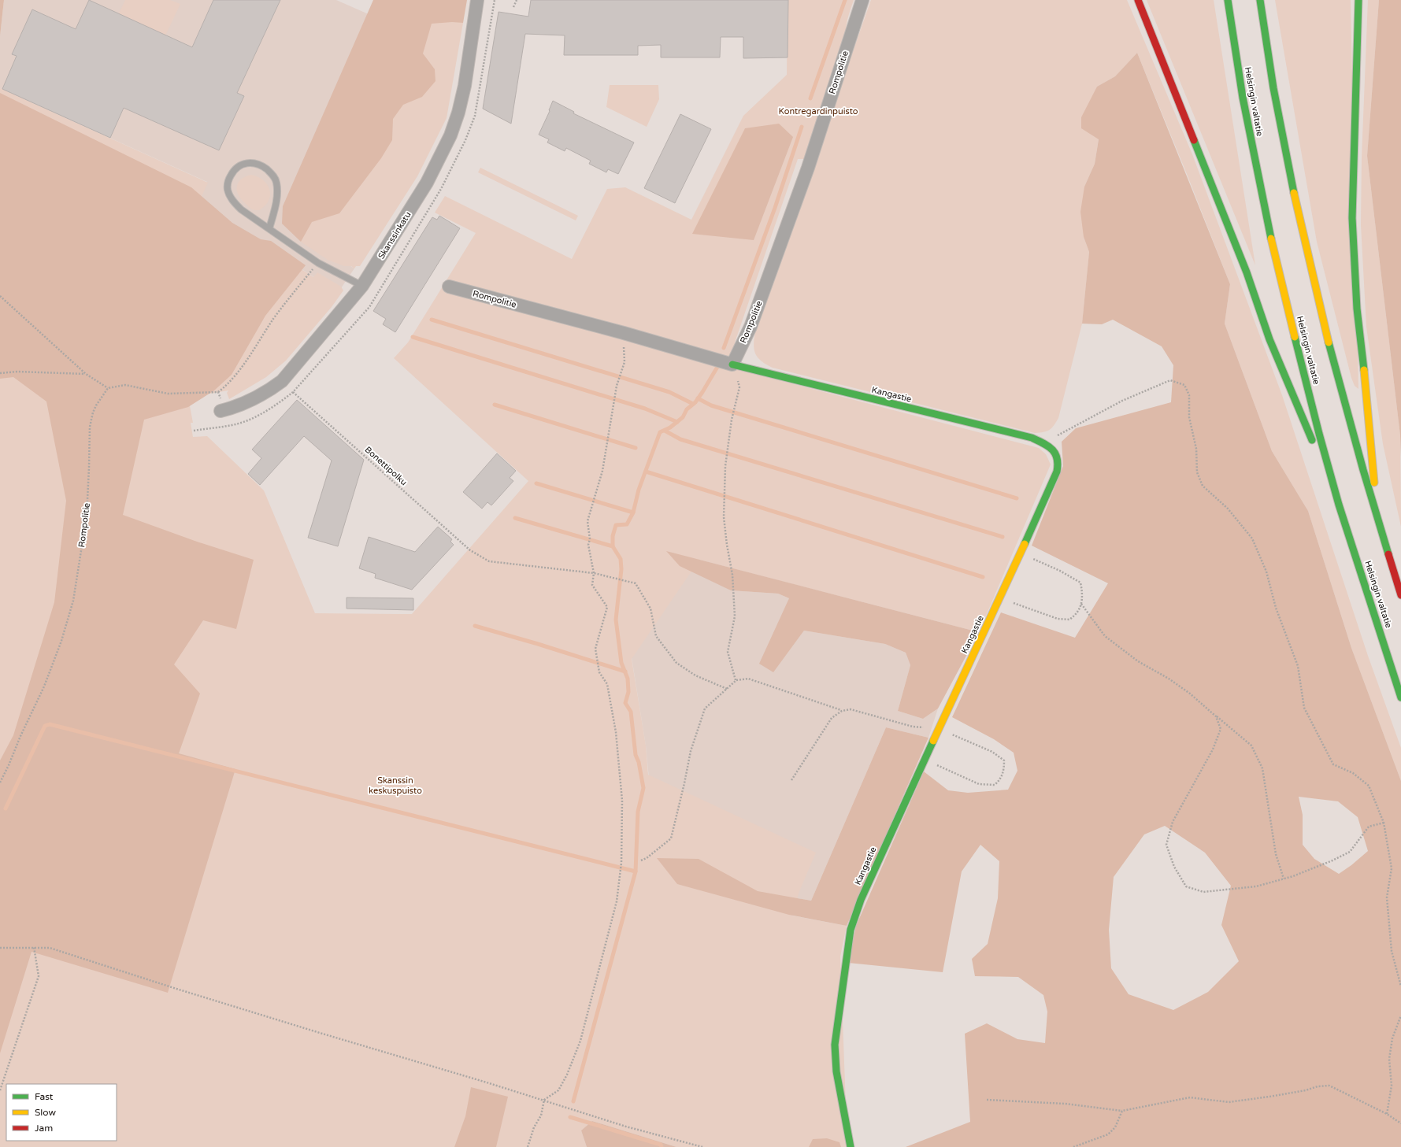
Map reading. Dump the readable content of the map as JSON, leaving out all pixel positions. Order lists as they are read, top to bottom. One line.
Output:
{"streets":{"main road":["Helsingin valtatie","Kangastie"],"street":["Rompolitie","Skanssinkatu"],"path":["Bonettipolku"]},"crossings":[["Rompolitie","Kangastie"]],"parks":["Kontregardinpuisto","Skanssin keskuspuisto"],"legend":["Fast","Slow","Jam"]}
